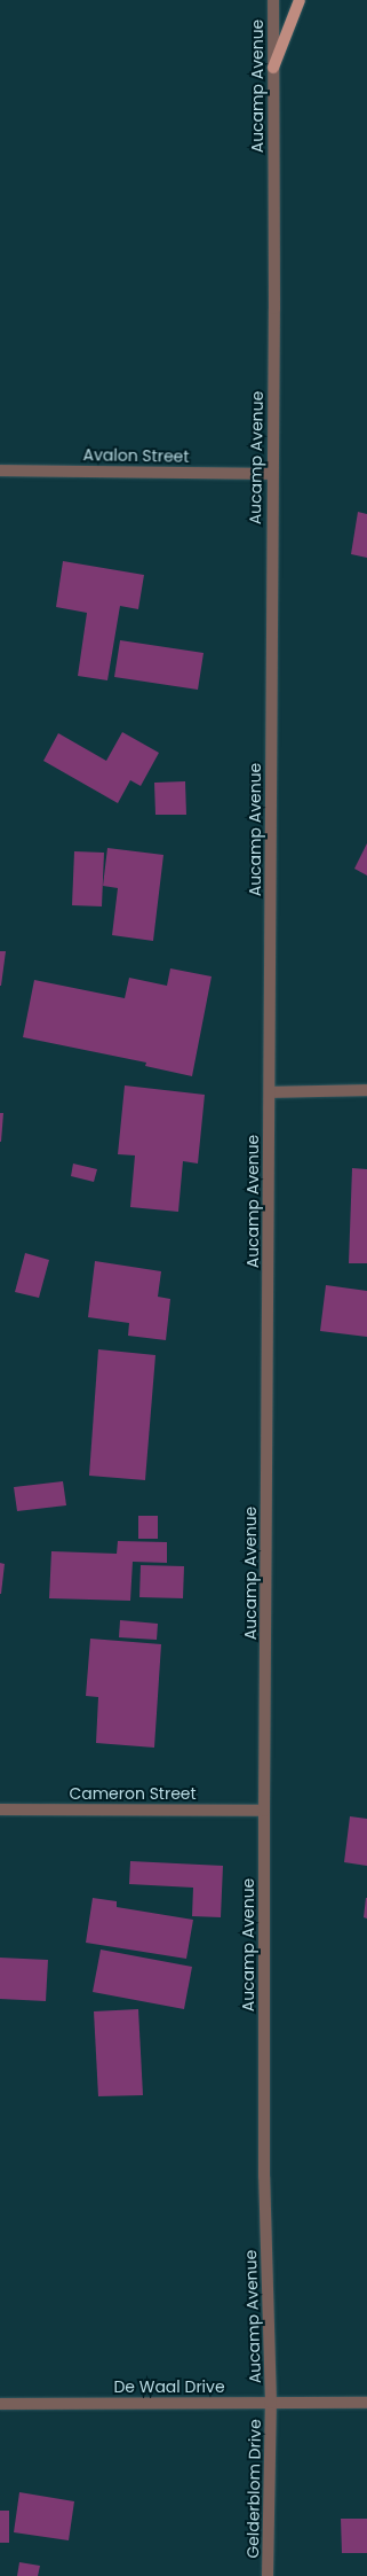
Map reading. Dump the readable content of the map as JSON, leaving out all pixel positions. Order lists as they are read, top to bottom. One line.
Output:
{"streets":{"street":["Aucamp Avenue","Avalon Street","Cameron Street","De Waal Drive","Gelderblom Drive"]},"crossings":[["Aucamp Avenue","Avalon Street"],["Aucamp Avenue","Cameron Street"],["Aucamp Avenue","De Waal Drive"],["Aucamp Avenue","Gelderblom Drive"],["De Waal Drive","Gelderblom Drive"]]}
